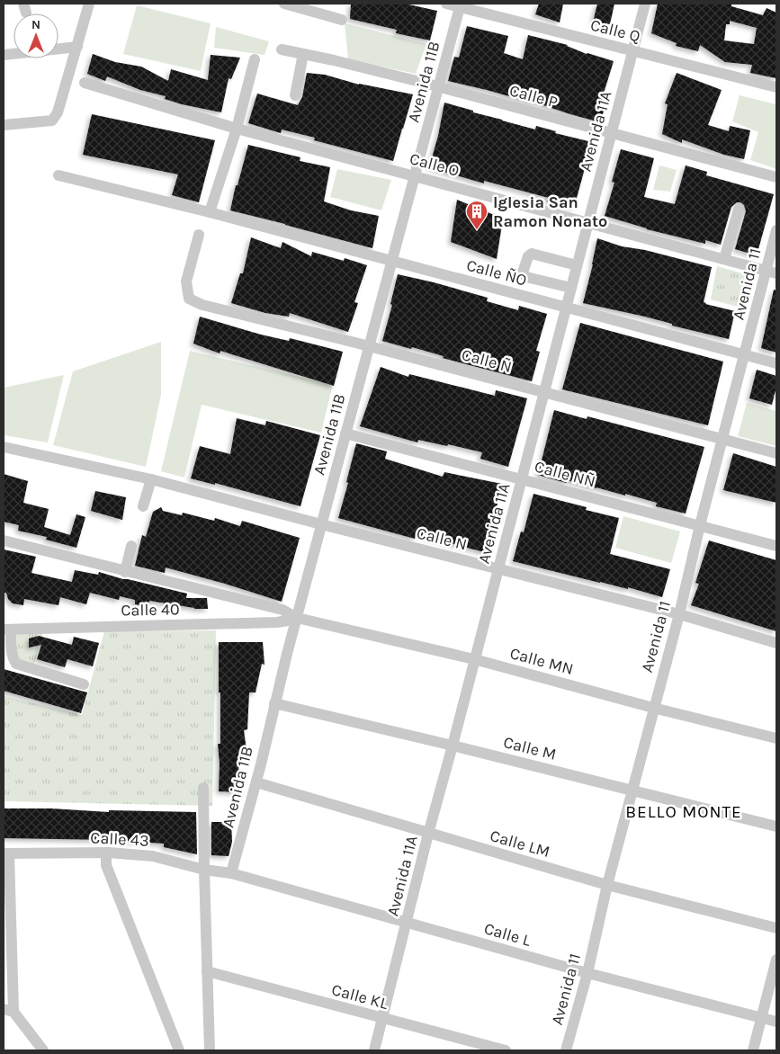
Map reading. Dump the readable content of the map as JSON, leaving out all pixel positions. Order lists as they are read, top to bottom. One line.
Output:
{"streets":{"street":["Calle Q","Avenida 11B","Calle P","Avenida 11A","Calle O","Calle ÑO","Avenida 11","Calle Ñ","Calle NÑ","Calle N","Calle 40","Calle MN","Calle M","Calle 43","Calle LM","Calle L","Calle KL"]},"crossings":[["Calle Q","Avenida 11B"],["Calle Q","Avenida 11A"],["Avenida 11B","Calle P"],["Avenida 11B","Calle O"],["Avenida 11B","Calle ÑO"],["Avenida 11B","Calle Ñ"],["Avenida 11B","Calle NÑ"],["Avenida 11B","Calle N"],["Avenida 11B","Calle 40"],["Avenida 11B","Calle MN"],["Avenida 11B","Calle M"],["Avenida 11B","Calle 43"],["Avenida 11B","Calle LM"],["Avenida 11B","Calle L"],["Calle P","Avenida 11A"],["Avenida 11A","Calle O"],["Avenida 11A","Calle ÑO"],["Avenida 11A","Calle Ñ"],["Avenida 11A","Calle NÑ"],["Avenida 11A","Calle N"],["Avenida 11A","Calle MN"],["Avenida 11A","Calle M"],["Avenida 11A","Calle LM"],["Avenida 11A","Calle L"],["Avenida 11A","Calle KL"],["Calle O","Avenida 11"],["Calle ÑO","Avenida 11"],["Avenida 11","Calle Ñ"],["Avenida 11","Calle NÑ"],["Avenida 11","Calle N"],["Avenida 11","Calle MN"],["Avenida 11","Calle M"],["Avenida 11","Calle LM"],["Avenida 11","Calle L"],["Calle 40","Calle MN"],["Calle 43","Calle L"]],"districts":["BELLO MONTE"],"places":{"building":["Iglesia San Ramon Nonato"]},"north":"top"}
